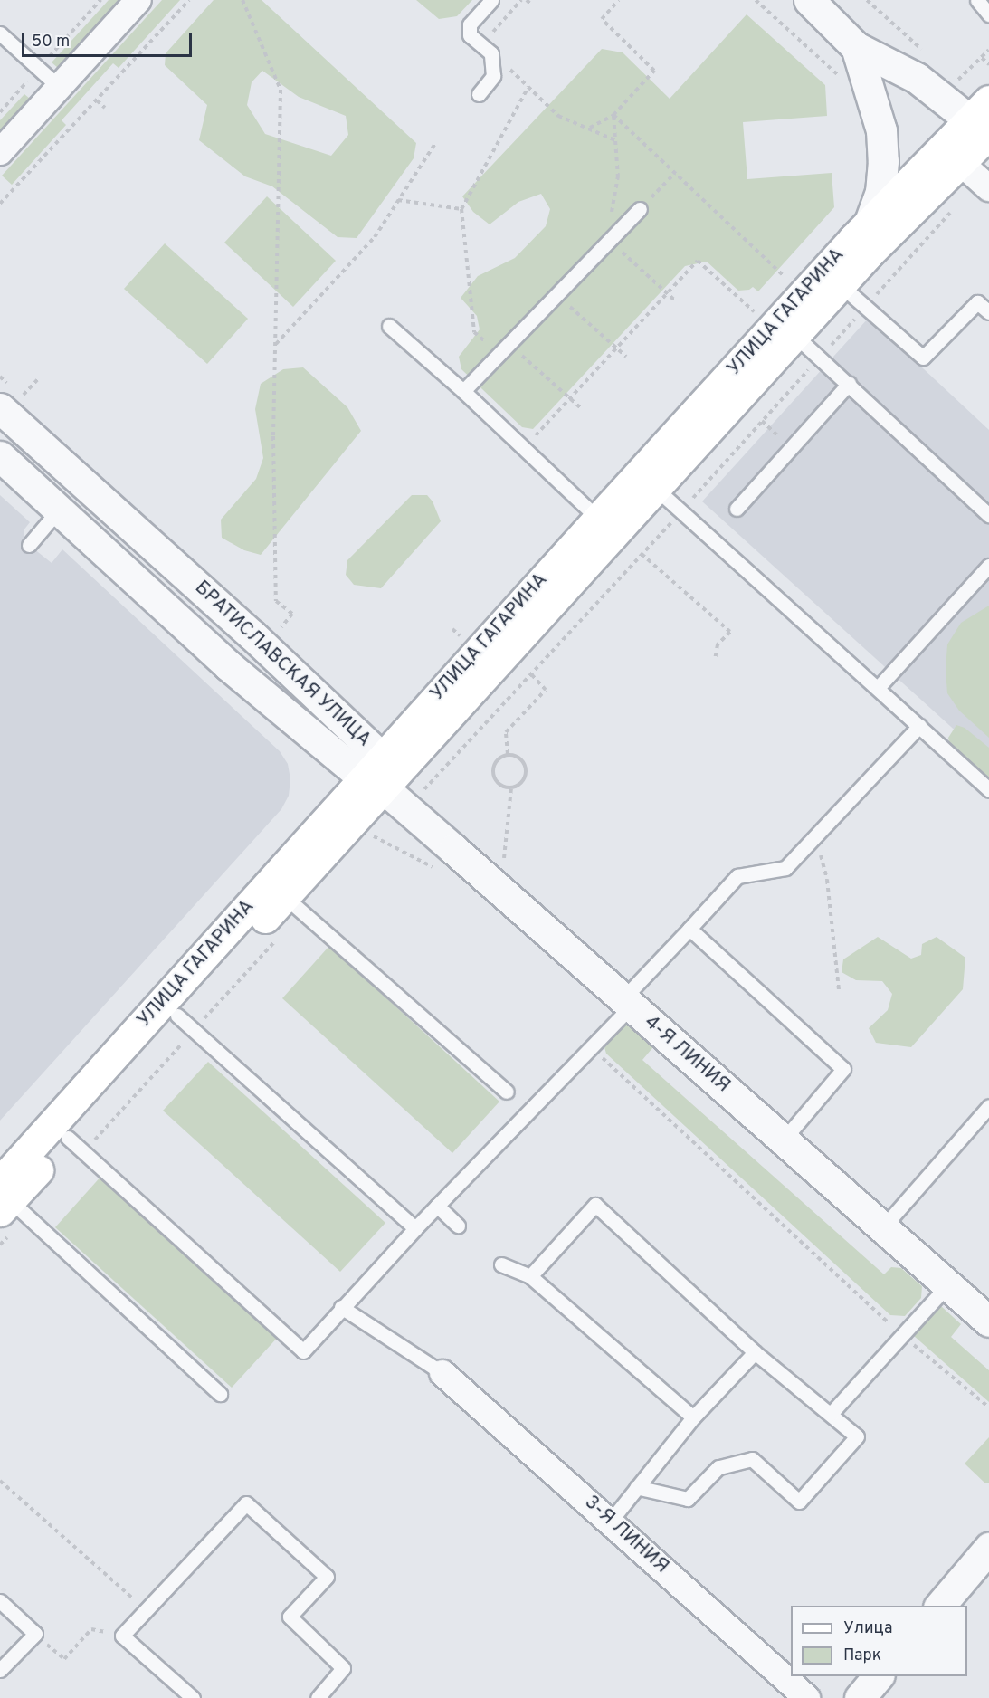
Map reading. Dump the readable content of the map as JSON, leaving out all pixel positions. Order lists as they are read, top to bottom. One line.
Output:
{"streets":{"main road":["УЛИЦА ГАГАРИНА"],"street":["БРАТИСЛАВСКАЯ УЛИЦА","4-Я ЛИНИЯ","3-Я ЛИНИЯ"]},"crossings":[["УЛИЦА ГАГАРИНА","БРАТИСЛАВСКАЯ УЛИЦА"],["УЛИЦА ГАГАРИНА","4-Я ЛИНИЯ"],["БРАТИСЛАВСКАЯ УЛИЦА","4-Я ЛИНИЯ"]],"legend":["Улица","Парк"],"scale_bar":"50 m"}
